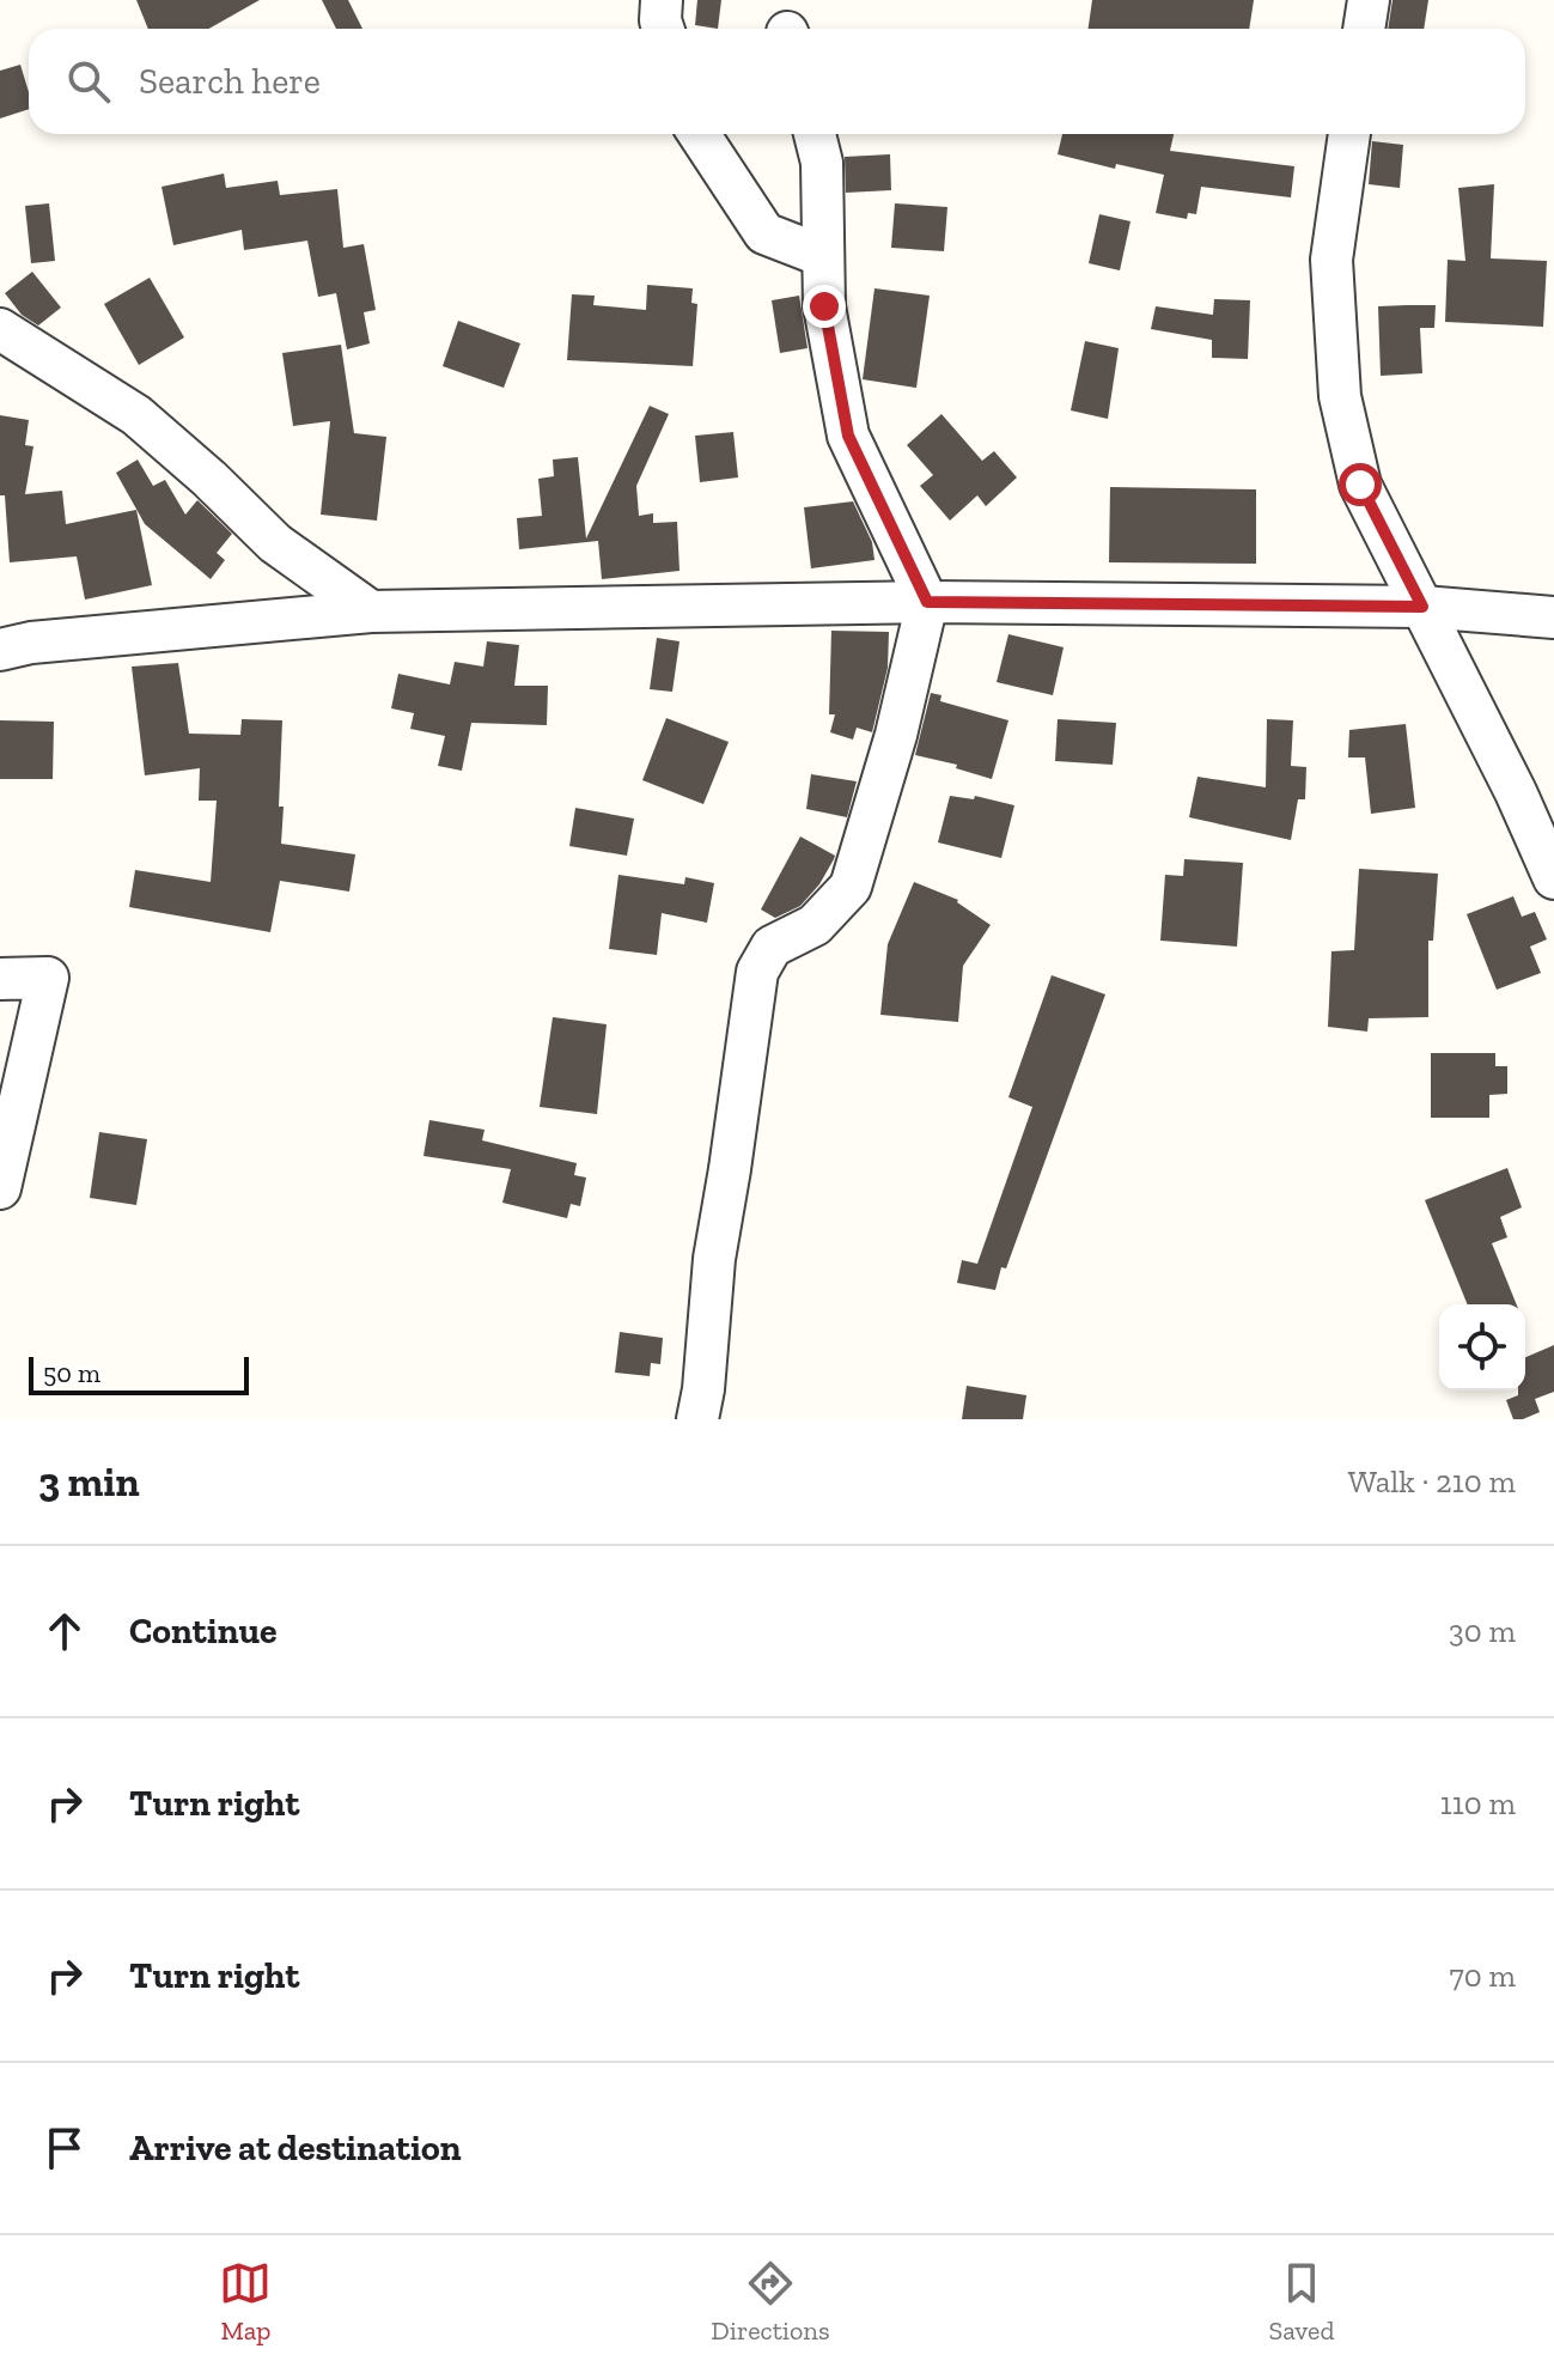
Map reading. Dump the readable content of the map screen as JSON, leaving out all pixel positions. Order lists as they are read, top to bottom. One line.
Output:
{"scale_bar":"50 m","page":{"search":"Search here","scale":"50 m","heading":["3 min","Walk · 210 m"],"list":[["Continue","30 m"],["Turn right","110 m"],["Turn right","70 m"],"Arrive at destination"],"nav":["Map","Directions","Saved"]}}
